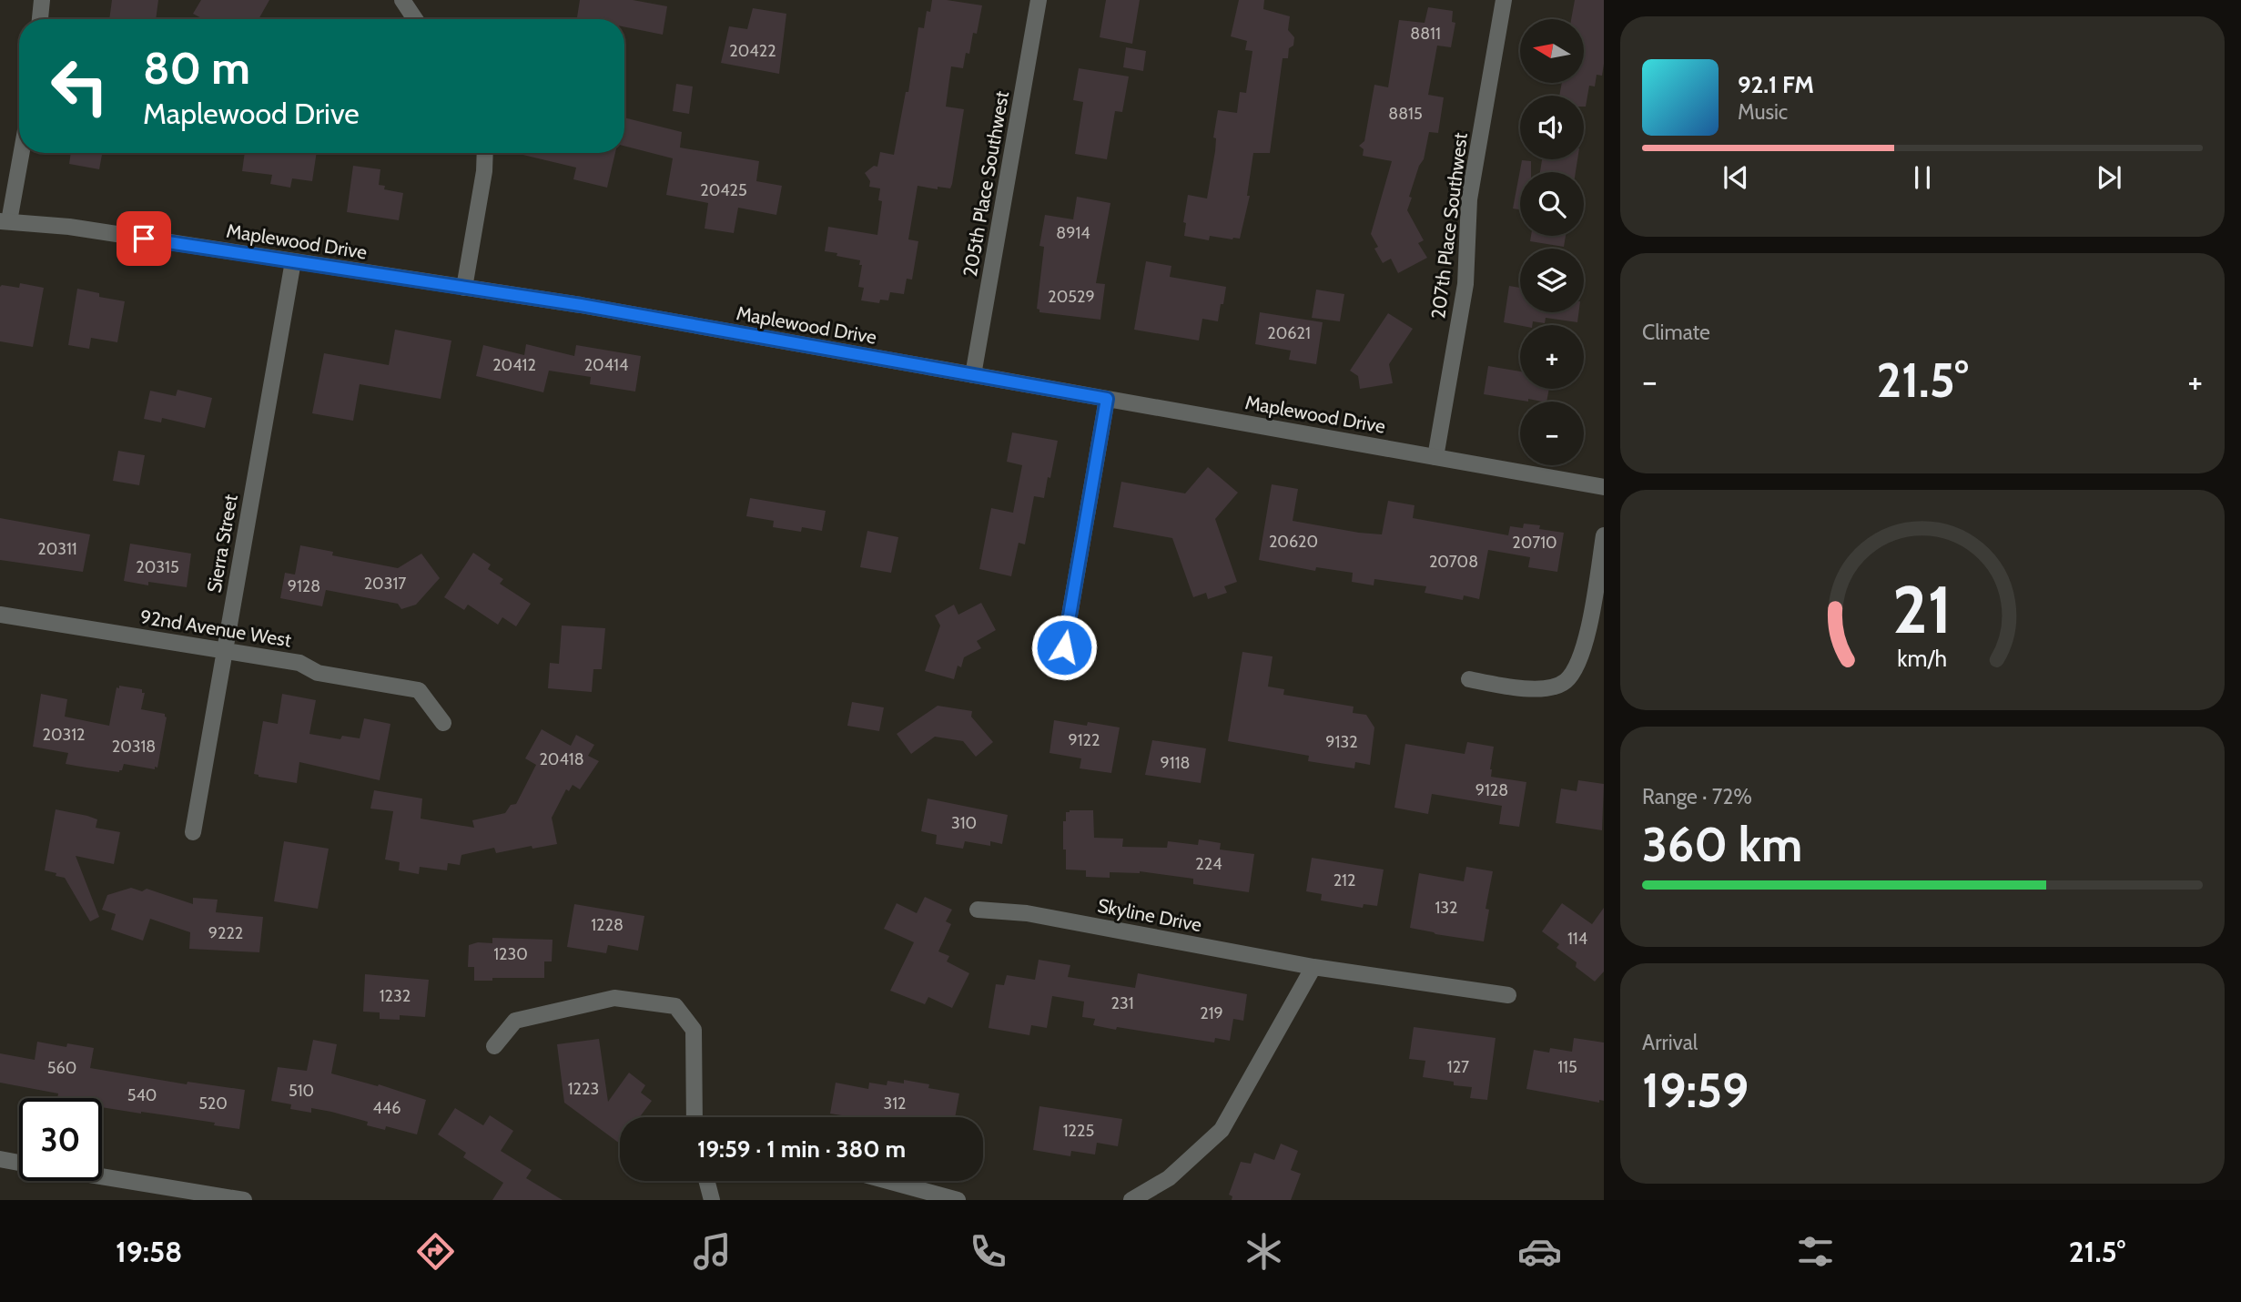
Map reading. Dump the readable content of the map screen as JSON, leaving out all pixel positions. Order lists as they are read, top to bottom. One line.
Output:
{"streets":{"street":["205th Place Southwest","207th Place Southwest","Maplewood Drive","Sierra Street","92nd Avenue West","Skyline Drive"]},"crossings":[["205th Place Southwest","Maplewood Drive"],["207th Place Southwest","Maplewood Drive"],["Maplewood Drive","Sierra Street"],["Sierra Street","92nd Avenue West"]],"house_numbers":["8811","20422","8815","20425","8914","20529","20621","20412","20414","20620","20710","20311","20708","20315","20317","9128","20312","9122","9132","20318","20418","9118","9128","310","224","212","132","1228","9222","114","1230","1232","231","219","127","115","560","1223","510","540","520","312","446","1225"],"north":"left","page":{"map_buttons":["+","−"],"turn":["80 m","Maplewood Drive"],"song":["92.1 FM","Music"],"tile":["Climate",["Range · 72%","360 km"],["Arrival","19:59"]],"heat":["−","21.5°","+"],"limit":"30","trip":"19:59 · 1 min · 380 m","tabs":["19:58","21.5°"],"gauge":["21","km/h"]}}
